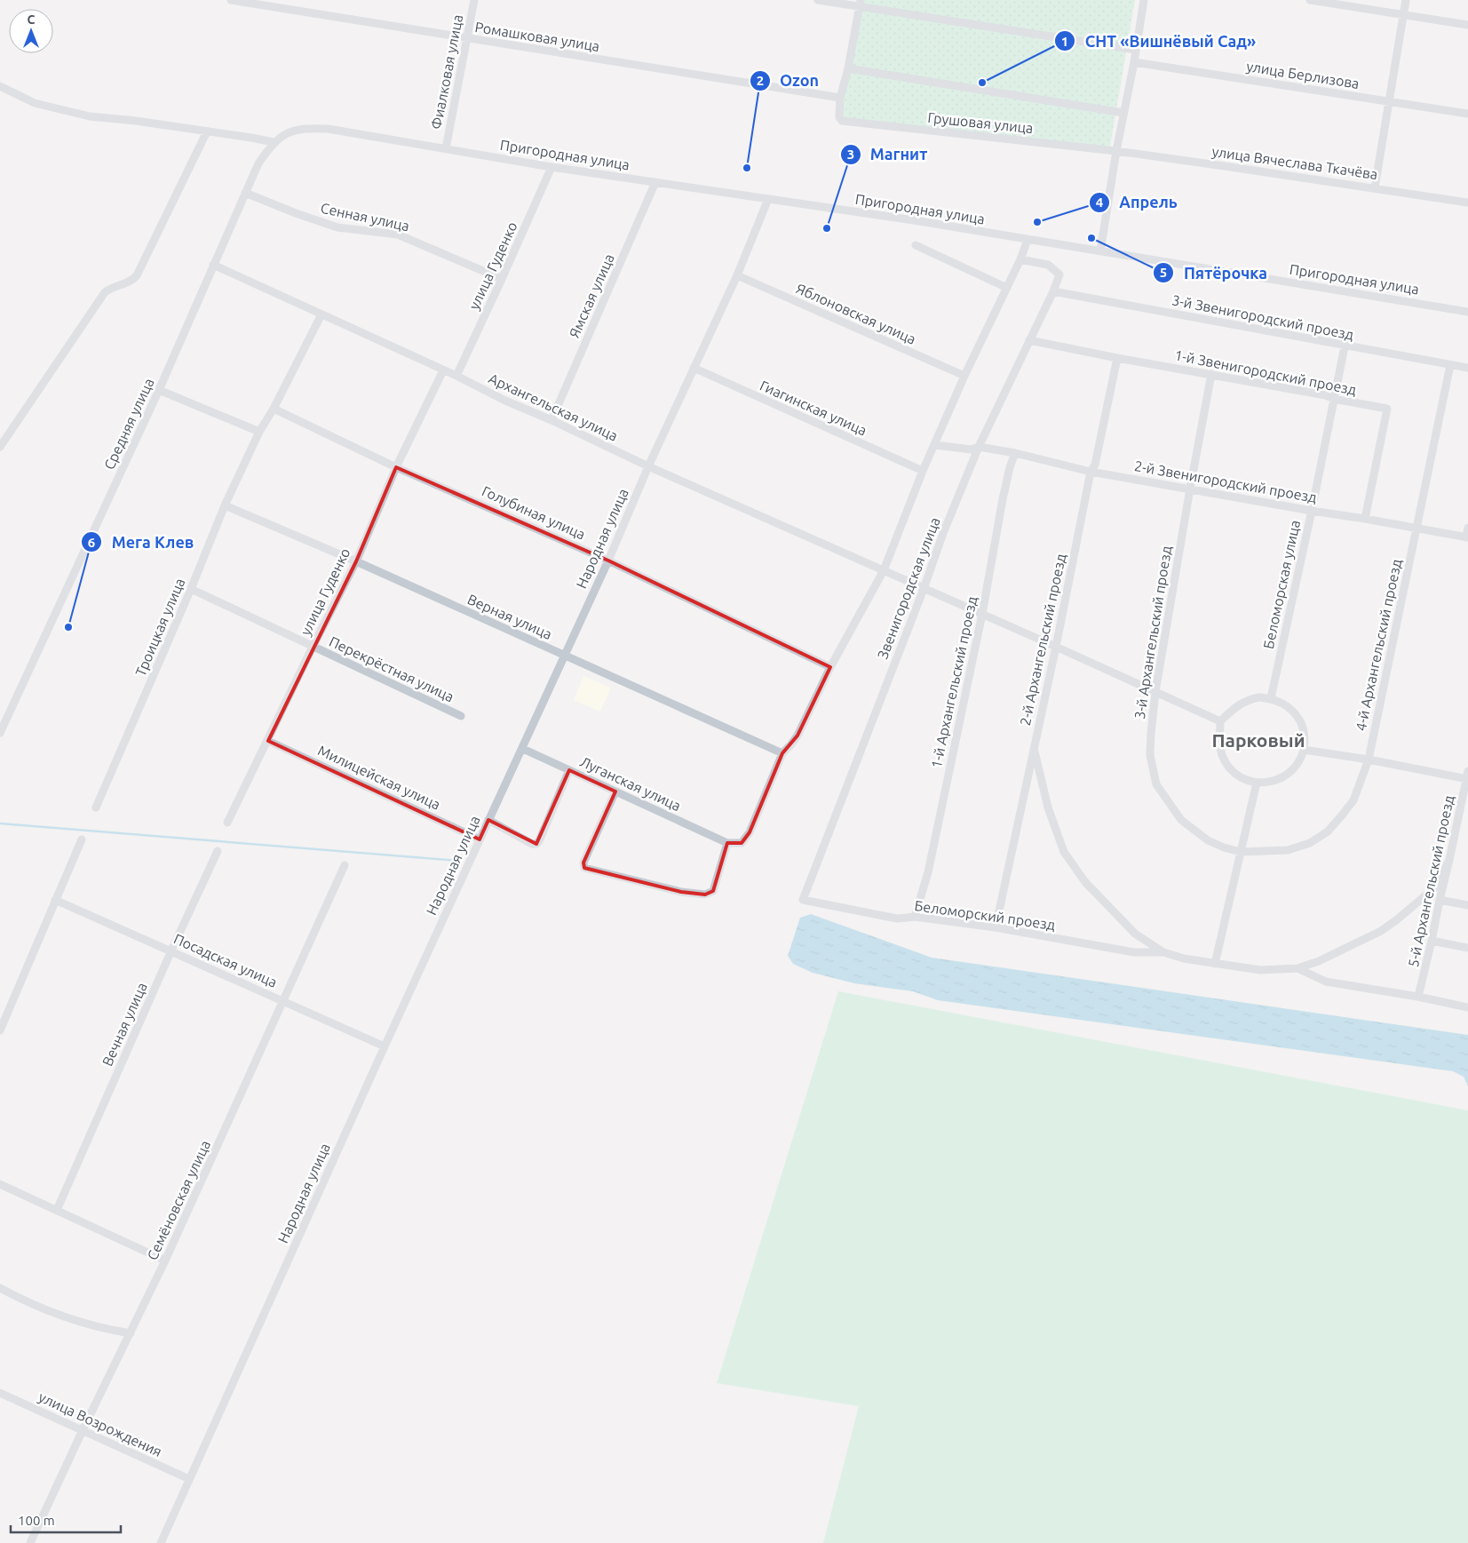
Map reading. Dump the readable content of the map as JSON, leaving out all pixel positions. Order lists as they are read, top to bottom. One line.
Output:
{"streets":{"street":["Ромашковая улица","Фиалковая улица","улица Берлизова","Грушовая улица","Пригородная улица","улица Вячеслава Ткачёва","Сенная улица","улица Гуденко","Ямская улица","Яблоновская улица","3-й Звенигородский проезд","1-й Звенигородский проезд","Архангельская улица","Гиагинская улица","Средняя улица","2-й Звенигородский проезд","Голубиная улица","Народная улица","Беломорская улица","Звенигородская улица","Верная улица","Троицкая улица","3-й Архангельский проезд","2-й Архангельский проезд","4-й Архангельский проезд","Перекрёстная улица","1-й Архангельский проезд","Милицейская улица","Луганская улица","5-й Архангельский проезд","Беломорский проезд","Посадская улица","Вечная улица","Семёновская улица","улица Возрождения"]},"crossings":[["Ромашковая улица","Фиалковая улица"],["Ромашковая улица","Грушовая улица"],["Фиалковая улица","Пригородная улица"],["Грушовая улица","улица Вячеслава Ткачёва"],["Пригородная улица","улица Гуденко"],["Пригородная улица","Ямская улица"],["Пригородная улица","Средняя улица"],["Пригородная улица","Народная улица"],["Пригородная улица","Звенигородская улица"],["Сенная улица","улица Гуденко"],["Сенная улица","Средняя улица"],["улица Гуденко","Архангельская улица"],["улица Гуденко","Голубиная улица"],["улица Гуденко","Верная улица"],["улица Гуденко","Перекрёстная улица"],["улица Гуденко","Милицейская улица"],["Ямская улица","Архангельская улица"],["Яблоновская улица","Народная улица"],["Яблоновская улица","Звенигородская улица"],["3-й Звенигородский проезд","Беломорская улица"],["3-й Звенигородский проезд","Звенигородская улица"],["3-й Звенигородский проезд","4-й Архангельский проезд"],["1-й Звенигородский проезд","2-й Звенигородский проезд"],["1-й Звенигородский проезд","Беломорская улица"],["1-й Звенигородский проезд","Звенигородская улица"],["1-й Звенигородский проезд","3-й Архангельский проезд"],["1-й Звенигородский проезд","2-й Архангельский проезд"],["Архангельская улица","Средняя улица"],["Архангельская улица","Народная улица"],["Архангельская улица","Звенигородская улица"],["Архангельская улица","Троицкая улица"],["Гиагинская улица","Народная улица"],["Гиагинская улица","Звенигородская улица"],["2-й Звенигородский проезд","Беломорская улица"],["2-й Звенигородский проезд","Звенигородская улица"],["2-й Звенигородский проезд","3-й Архангельский проезд"],["2-й Звенигородский проезд","2-й Архангельский проезд"],["2-й Звенигородский проезд","4-й Архангельский проезд"],["2-й Звенигородский проезд","1-й Архангельский проезд"],["Голубиная улица","Народная улица"],["Голубиная улица","Звенигородская улица"],["Голубиная улица","Троицкая улица"],["Народная улица","Верная улица"],["Народная улица","Милицейская улица"],["Народная улица","Луганская улица"],["Народная улица","Посадская улица"],["Народная улица","улица Возрождения"],["Звенигородская улица","Верная улица"],["Звенигородская улица","Луганская улица"],["Звенигородская улица","Беломорский проезд"],["Верная улица","Троицкая улица"],["Троицкая улица","Перекрёстная улица"],["3-й Архангельский проезд","4-й Архангельский проезд"],["2-й Архангельский проезд","Беломорский проезд"],["1-й Архангельский проезд","Беломорский проезд"],["5-й Архангельский проезд","Беломорский проезд"],["Посадская улица","Вечная улица"],["Посадская улица","Семёновская улица"],["Семёновская улица","улица Возрождения"]],"districts":["Парковый"],"places":["СНТ «Вишнёвый Cад»","Ozon","Апрель","Магнит","Пятёрочка","Мега Клев"],"scale_bar":"100 m","north":"top"}
